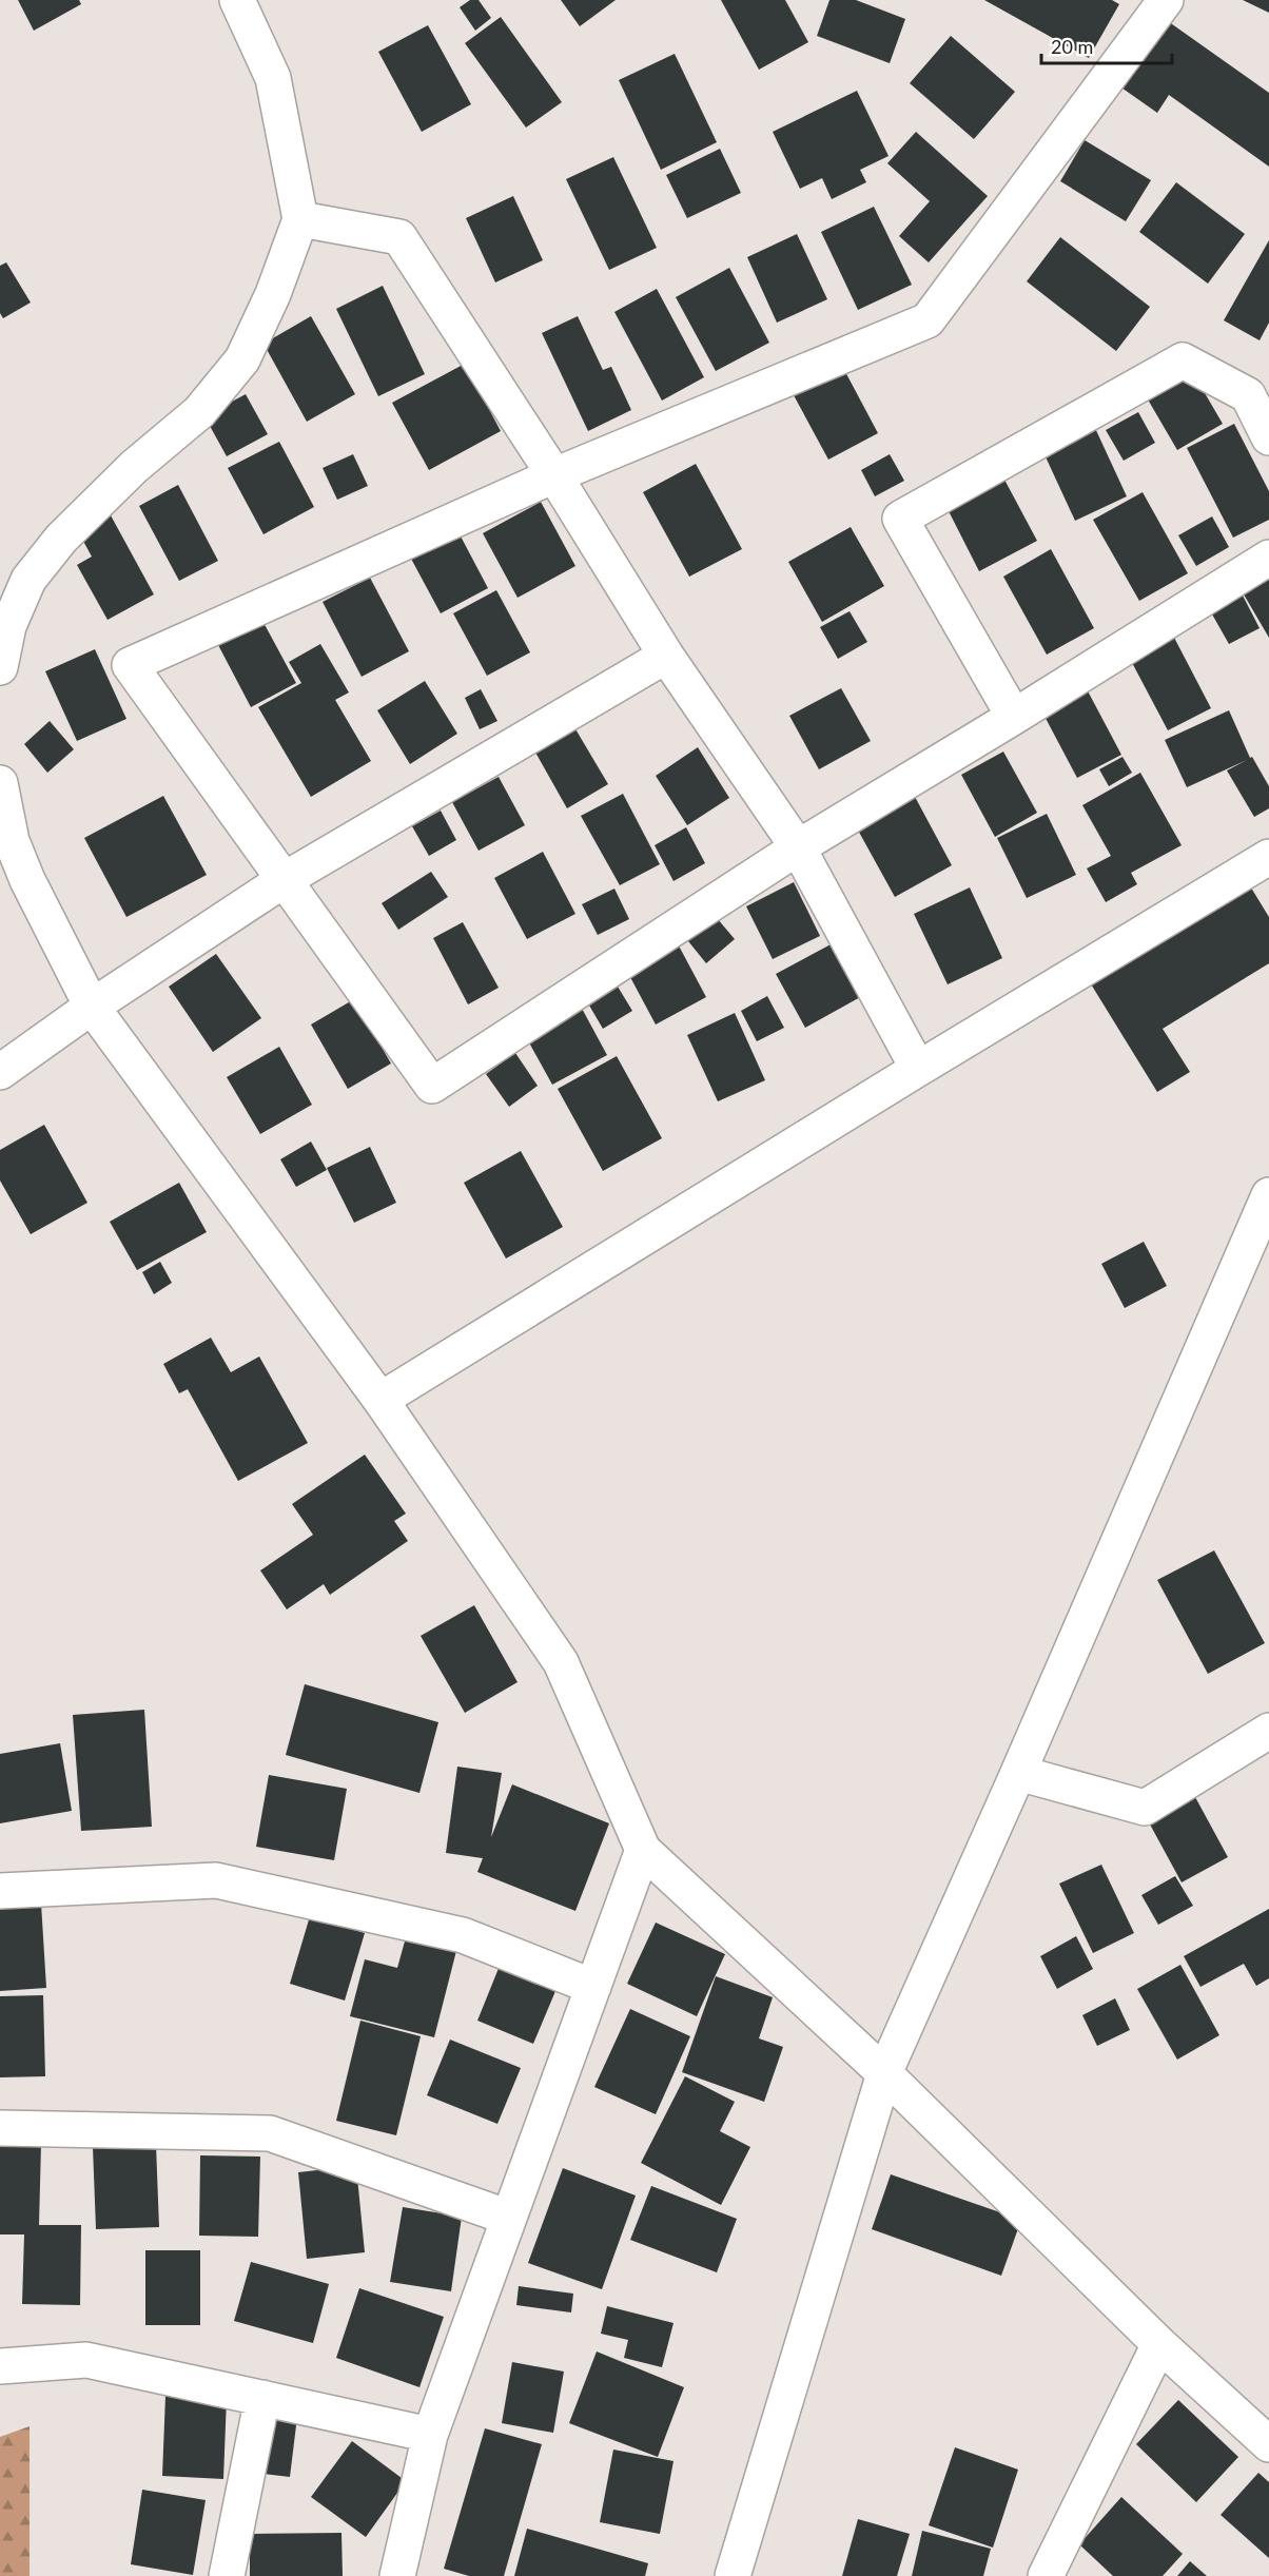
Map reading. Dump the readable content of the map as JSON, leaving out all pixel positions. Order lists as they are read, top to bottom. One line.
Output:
{"scale_bar":"20 m"}
